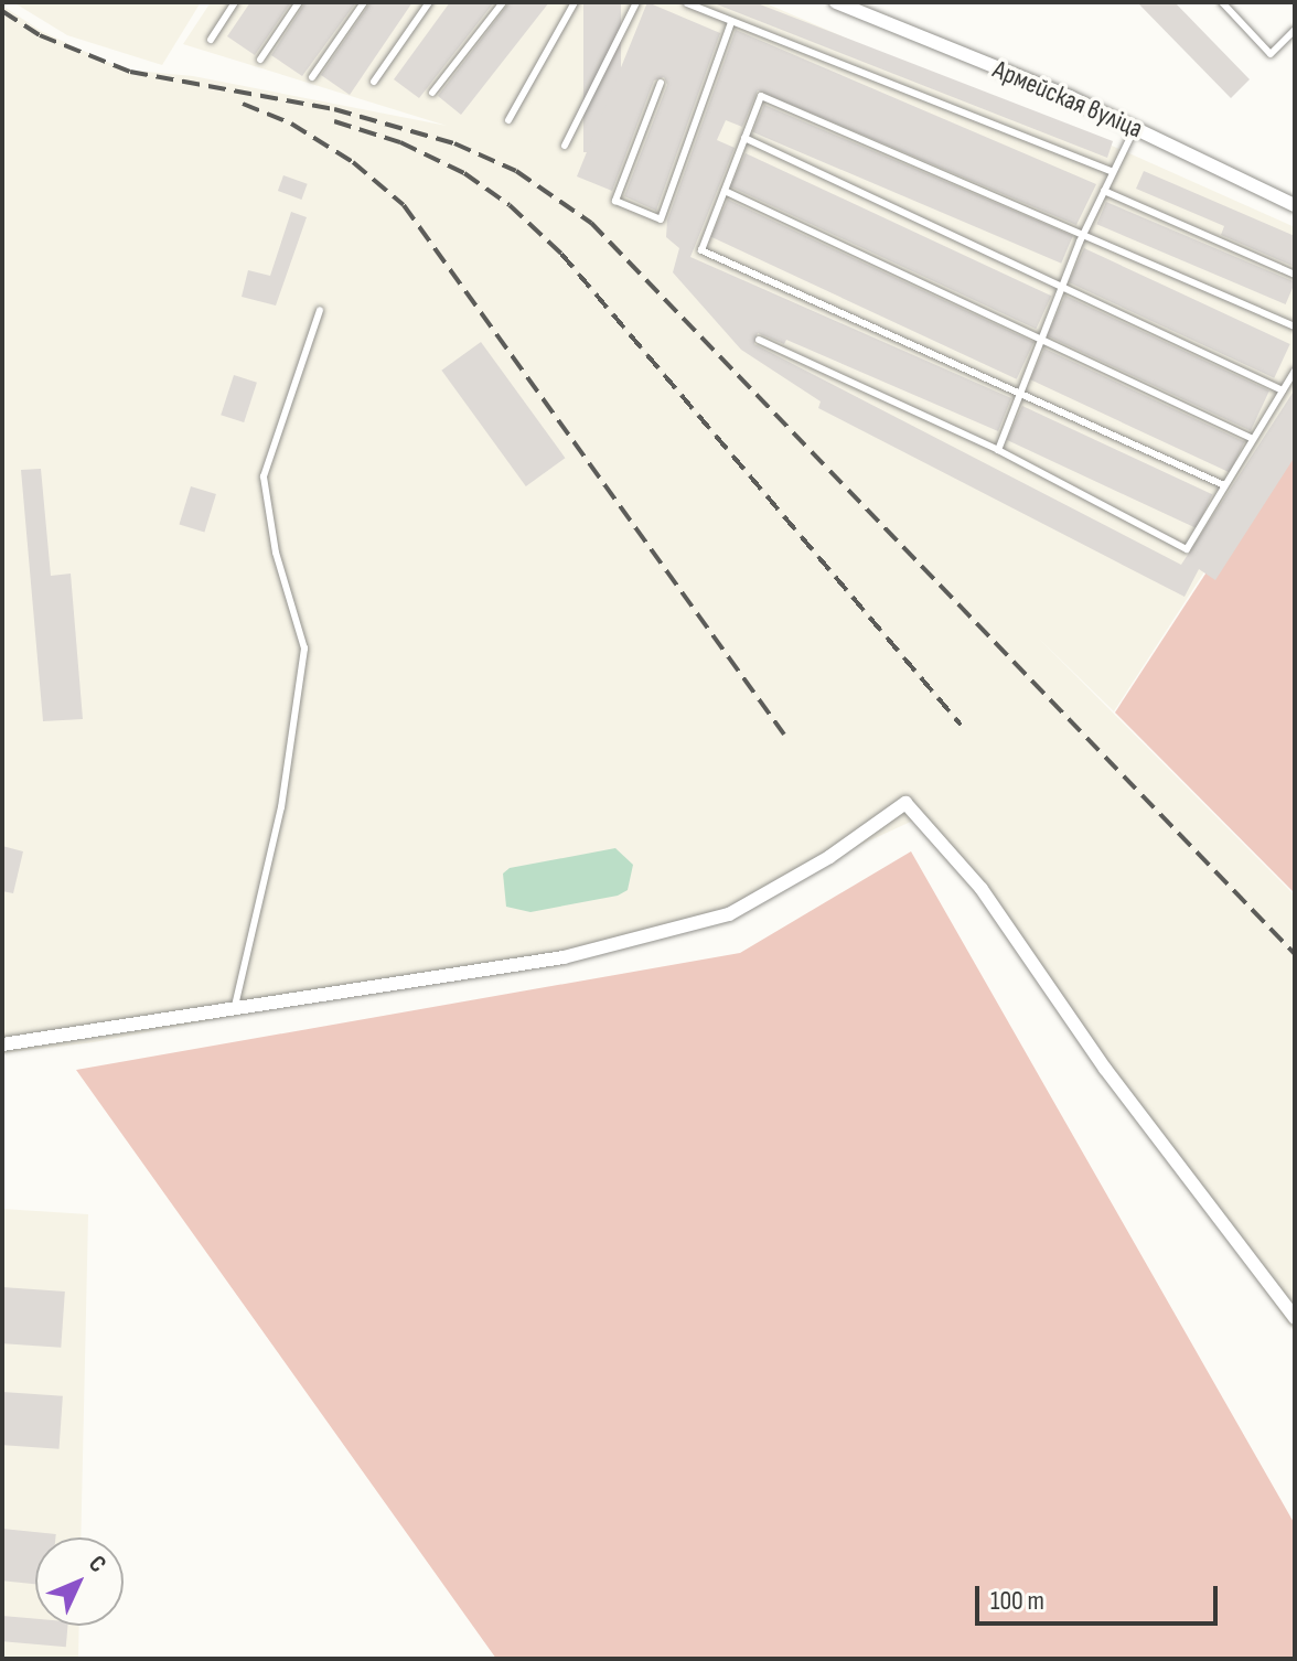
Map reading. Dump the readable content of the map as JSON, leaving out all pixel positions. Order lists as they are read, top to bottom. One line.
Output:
{"streets":{"street":["Армейская вуліца"]},"scale_bar":"100 m","north":"top right"}
